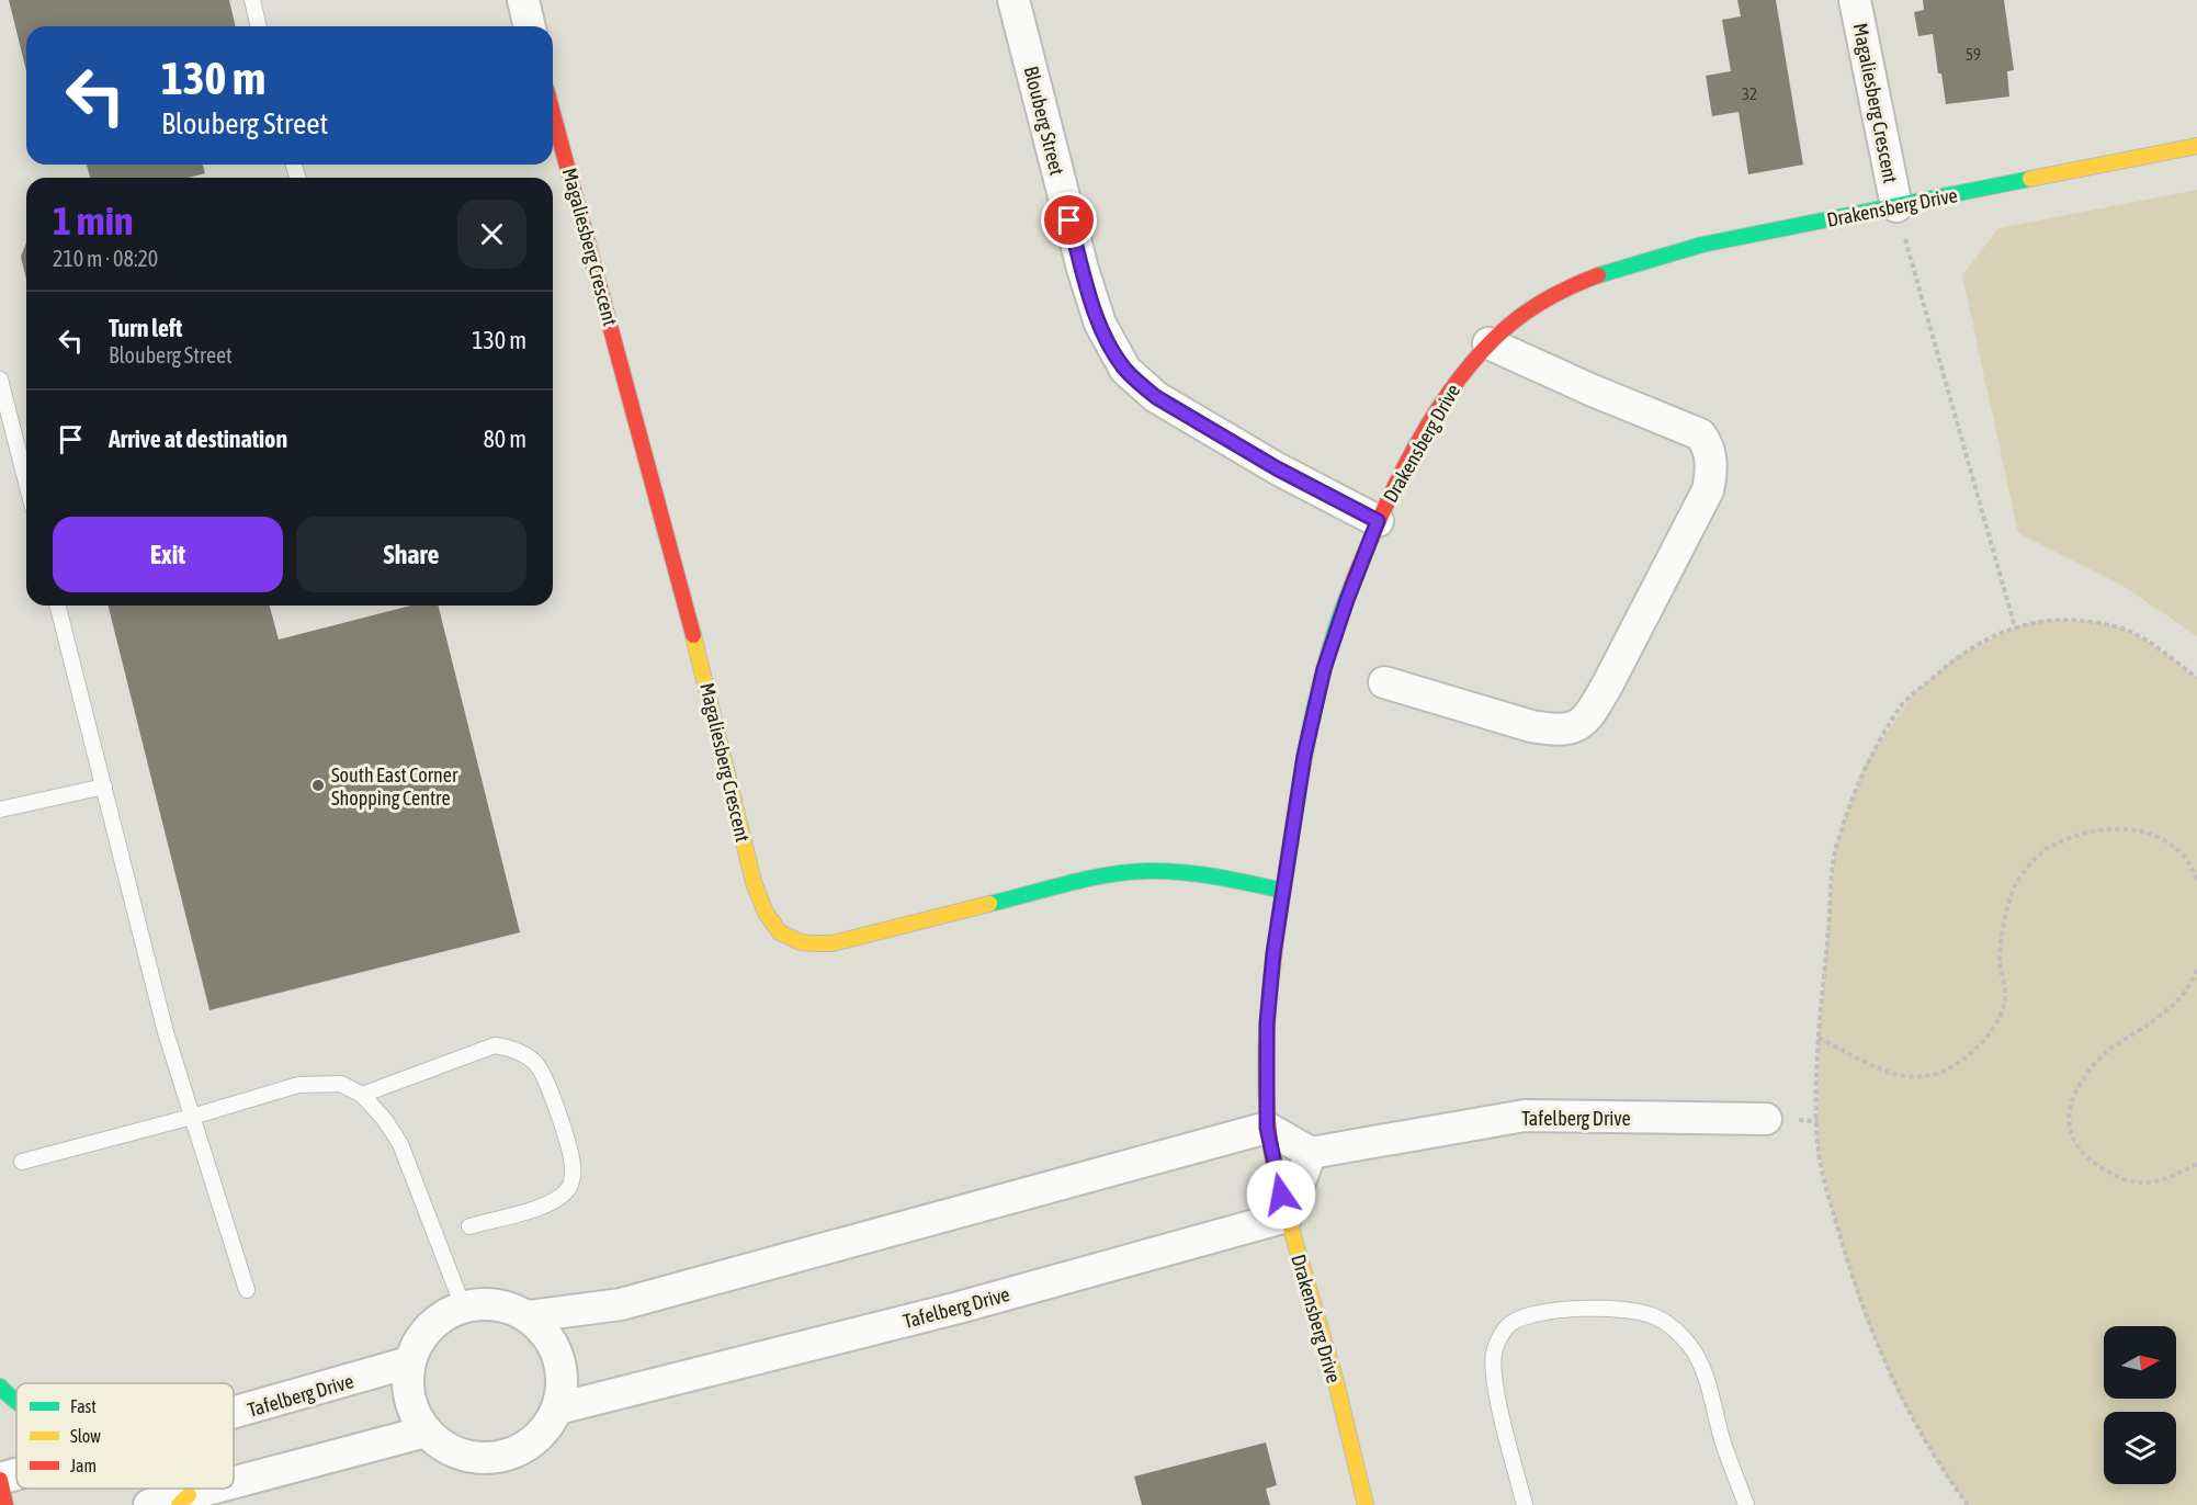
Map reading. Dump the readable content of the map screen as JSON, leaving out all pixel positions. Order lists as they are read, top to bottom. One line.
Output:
{"streets":{"street":["Magaliesberg Crescent","Blouberg Street","Drakensberg Drive","Tafelberg Drive"]},"crossings":[["Magaliesberg Crescent","Drakensberg Drive"],["Blouberg Street","Drakensberg Drive"],["Drakensberg Drive","Tafelberg Drive"]],"places":["South East Corner Shopping Centre"],"house_numbers":["59","32"],"legend":["Fast","Slow","Jam"],"north":"right","page":{"turn":["130 m","Blouberg Street"],"heading":["1 min","210 m · 08:20"],"list":[{"name":"Turn left","note":"Blouberg Street","value":"130 m"},{"name":"Arrive at destination","value":"80 m"}],"buttons":["Exit","Share"]}}
